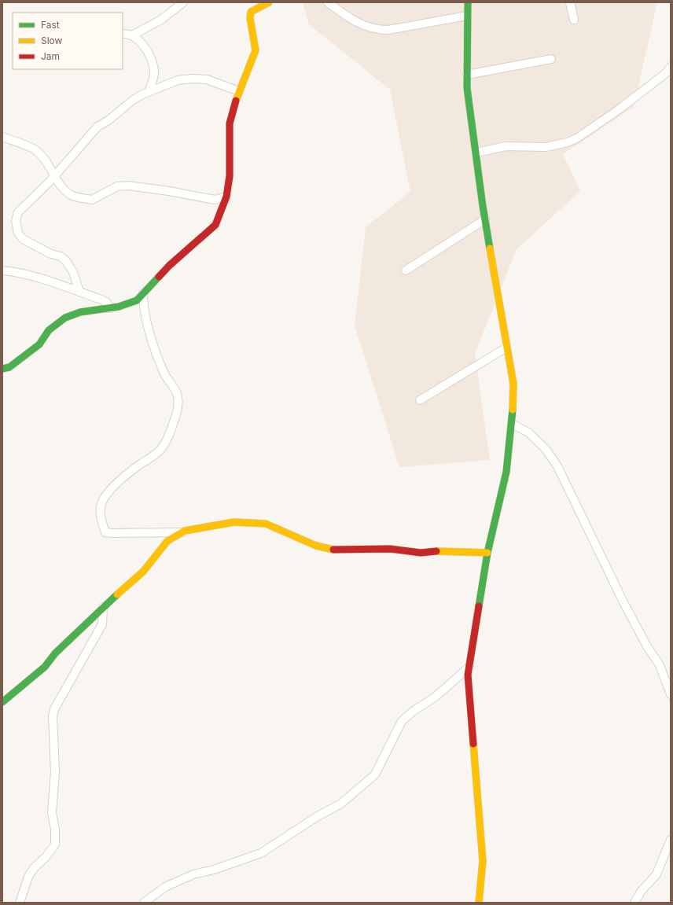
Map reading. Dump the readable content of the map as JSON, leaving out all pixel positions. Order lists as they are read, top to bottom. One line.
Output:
{"legend":["Fast","Slow","Jam"]}
